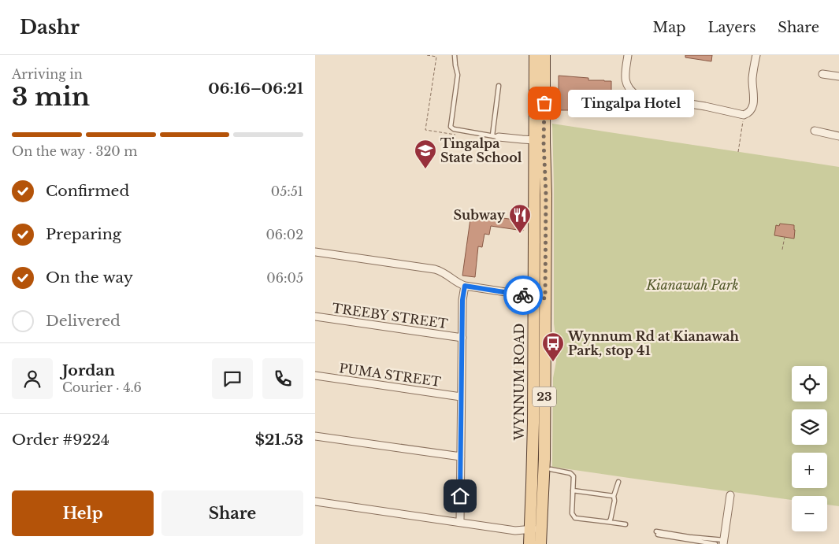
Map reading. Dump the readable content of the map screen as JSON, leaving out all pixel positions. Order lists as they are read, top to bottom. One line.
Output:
{"streets":{"main road":["WYNNUM ROAD","23"],"street":["TREEBY STREET","PUMA STREET"]},"crossings":[["WYNNUM ROAD","23"]],"parks":["Kianawah Park"],"places":{"other":["Tingalpa Hotel"],"school or university":["Tingalpa State School"],"restaurant":["Subway"],"bus stop":["Wynnum Rd at Kianawah Park, stop 41"]},"page":{"header":"Dashr","nav":["Map","Layers","Share"],"heading":["3 min","Arriving in","06:16–06:21"],"panel":["Jordan","Courier · 4.6","Order #9224","$21.53"],"bubble":"Tingalpa Hotel","bar":"On the way · 320 m","list":[["Confirmed","05:51"],["Preparing","06:02"],["On the way","06:05"],"Delivered"],"map_buttons":["+","−"],"buttons":["Help","Share"]}}
